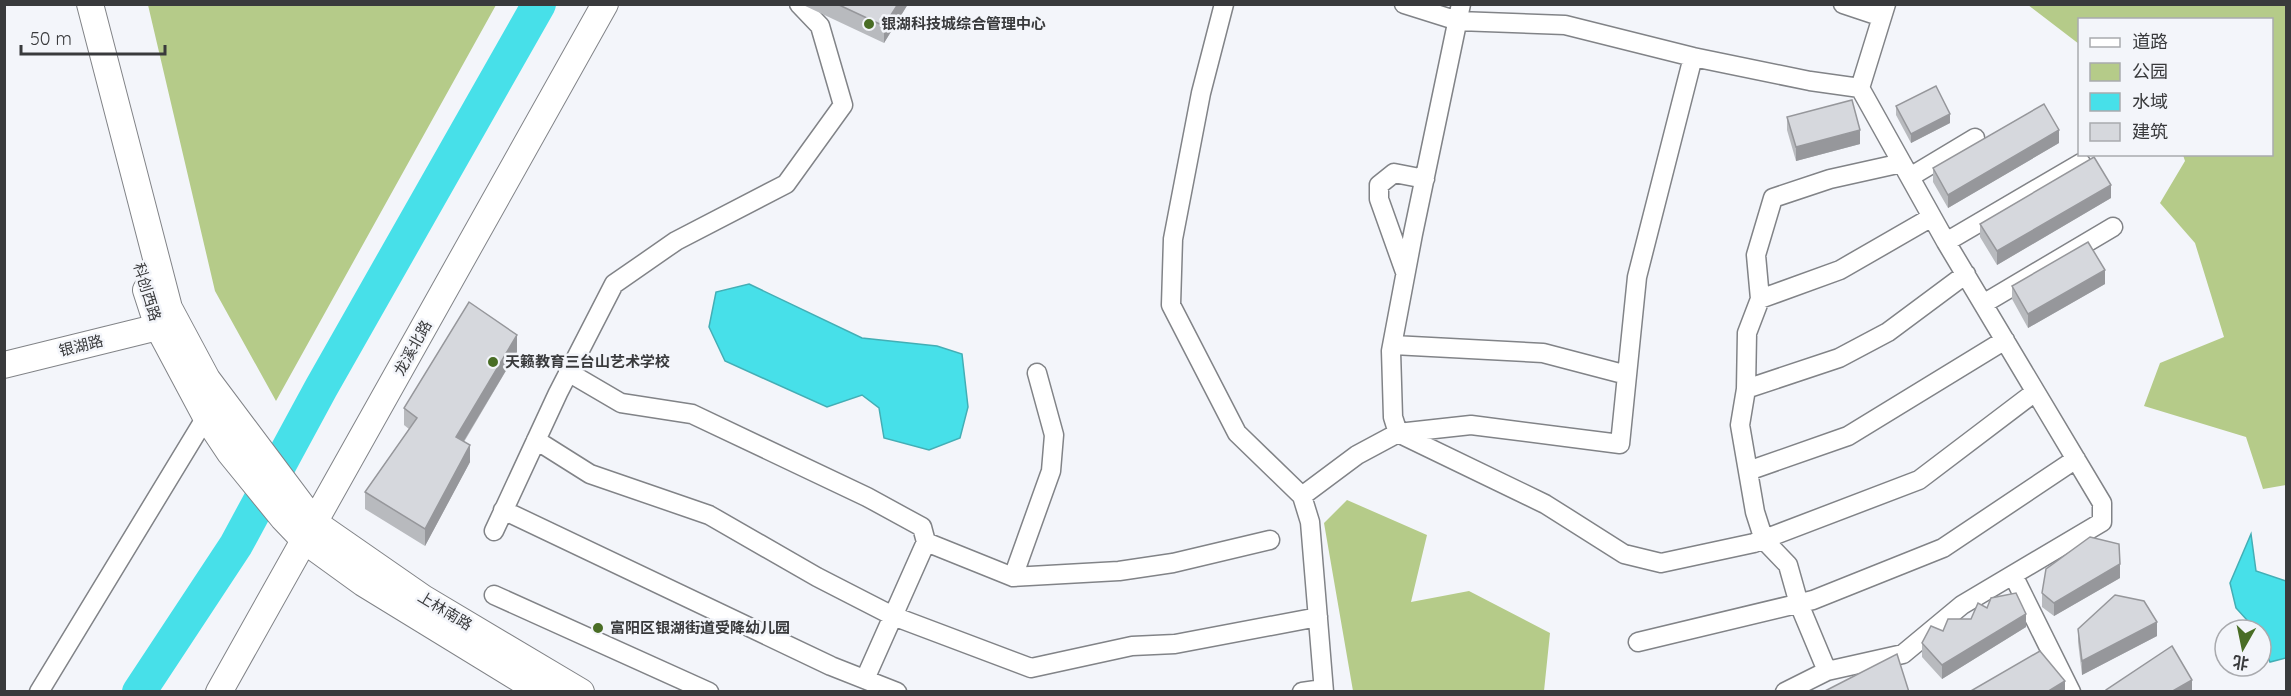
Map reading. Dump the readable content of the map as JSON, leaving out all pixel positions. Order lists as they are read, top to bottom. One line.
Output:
{"streets":{"street":["科创西路","银湖路","龙溪北路","上林南路"]},"crossings":[["科创西路","银湖路"],["科创西路","龙溪北路"],["科创西路","上林南路"],["龙溪北路","上林南路"]],"places":["银湖科技城综合管理中心","天籁教育三台山艺术学校","富阳区银湖街道受降幼儿园"],"legend":["道路","公园","水域","建筑"],"scale_bar":"50 m","north":"bottom"}
